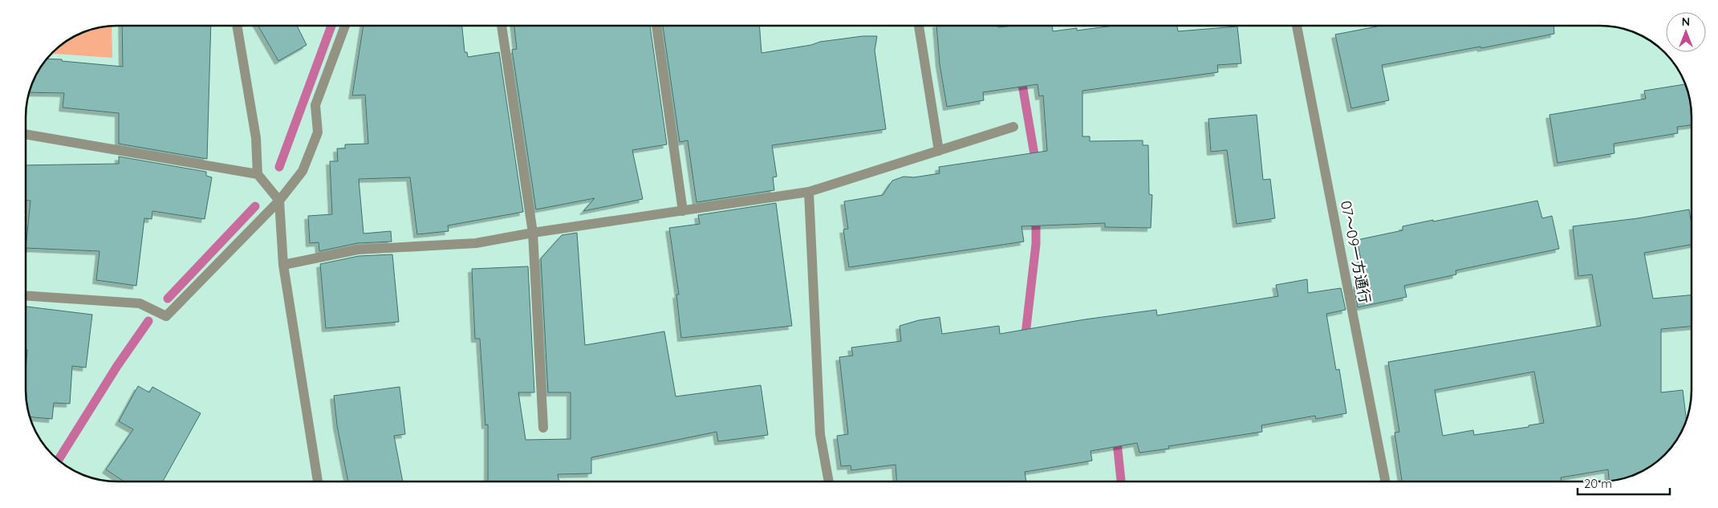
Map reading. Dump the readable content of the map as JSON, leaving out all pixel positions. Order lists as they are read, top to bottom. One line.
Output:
{"streets":{"street":["07～09一方通行"]},"scale_bar":"20 m","north":"top"}
